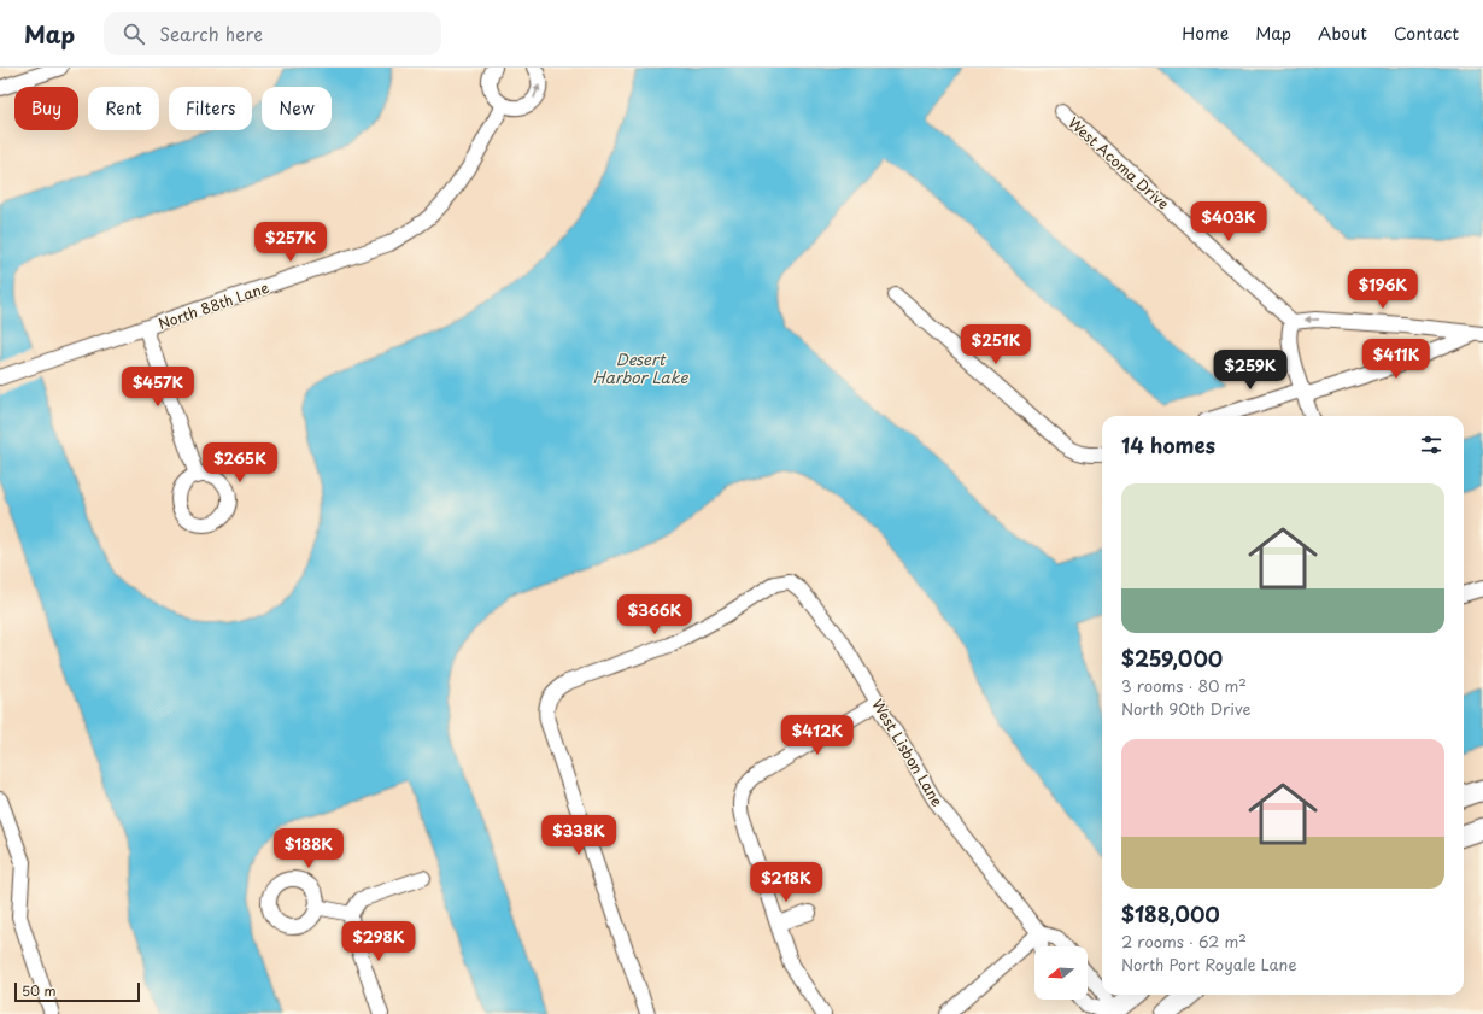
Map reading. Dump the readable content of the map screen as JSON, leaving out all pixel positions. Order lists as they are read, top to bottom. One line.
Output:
{"streets":{"street":["West Acoma Drive","North 88th Lane","West Lisbon Lane"]},"water":["Desert Harbor Lake"],"scale_bar":"50 m","north":"left","page":{"header":"Map","search":"Search here","nav":["Home","Map","About","Contact"],"chip":["Buy","Rent","Filters","New"],"price":["$403K","$257K","$196K","$251K","$411K","$259K","$457K","$265K","$366K","$412K","$338K","$188K","$218K","$298K"],"heading":"14 homes","list":[{"name":"$259,000","note":"3 rooms · 80 m² · North 90th Drive"},{"name":"$188,000","note":"2 rooms · 62 m² · North Port Royale Lane"}],"scale":"50 m"}}
